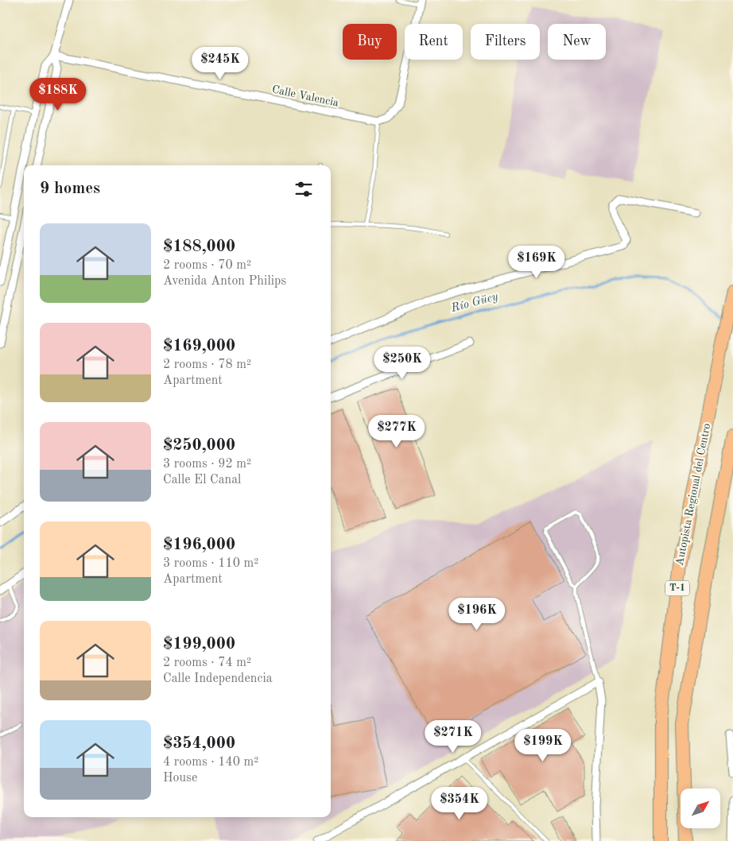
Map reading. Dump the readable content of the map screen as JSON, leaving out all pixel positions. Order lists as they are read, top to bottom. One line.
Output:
{"streets":{"highway":["Autopista Regional del Centro","T-1"],"street":["Calle Valencia"]},"water":["Río Güey"],"north":"top right","page":{"chip":["Buy","Rent","Filters","New"],"price":["$245K","$188K","$169K","$250K","$277K","$196K","$271K","$199K","$354K"],"heading":"9 homes","list":[{"name":"$188,000","note":"2 rooms · 70 m² · Avenida Anton Philips"},{"name":"$169,000","note":"2 rooms · 78 m² · Apartment"},{"name":"$250,000","note":"3 rooms · 92 m² · Calle El Canal"},{"name":"$196,000","note":"3 rooms · 110 m² · Apartment"},{"name":"$199,000","note":"2 rooms · 74 m² · Calle Independencia"},{"name":"$354,000","note":"4 rooms · 140 m² · House"}]}}
